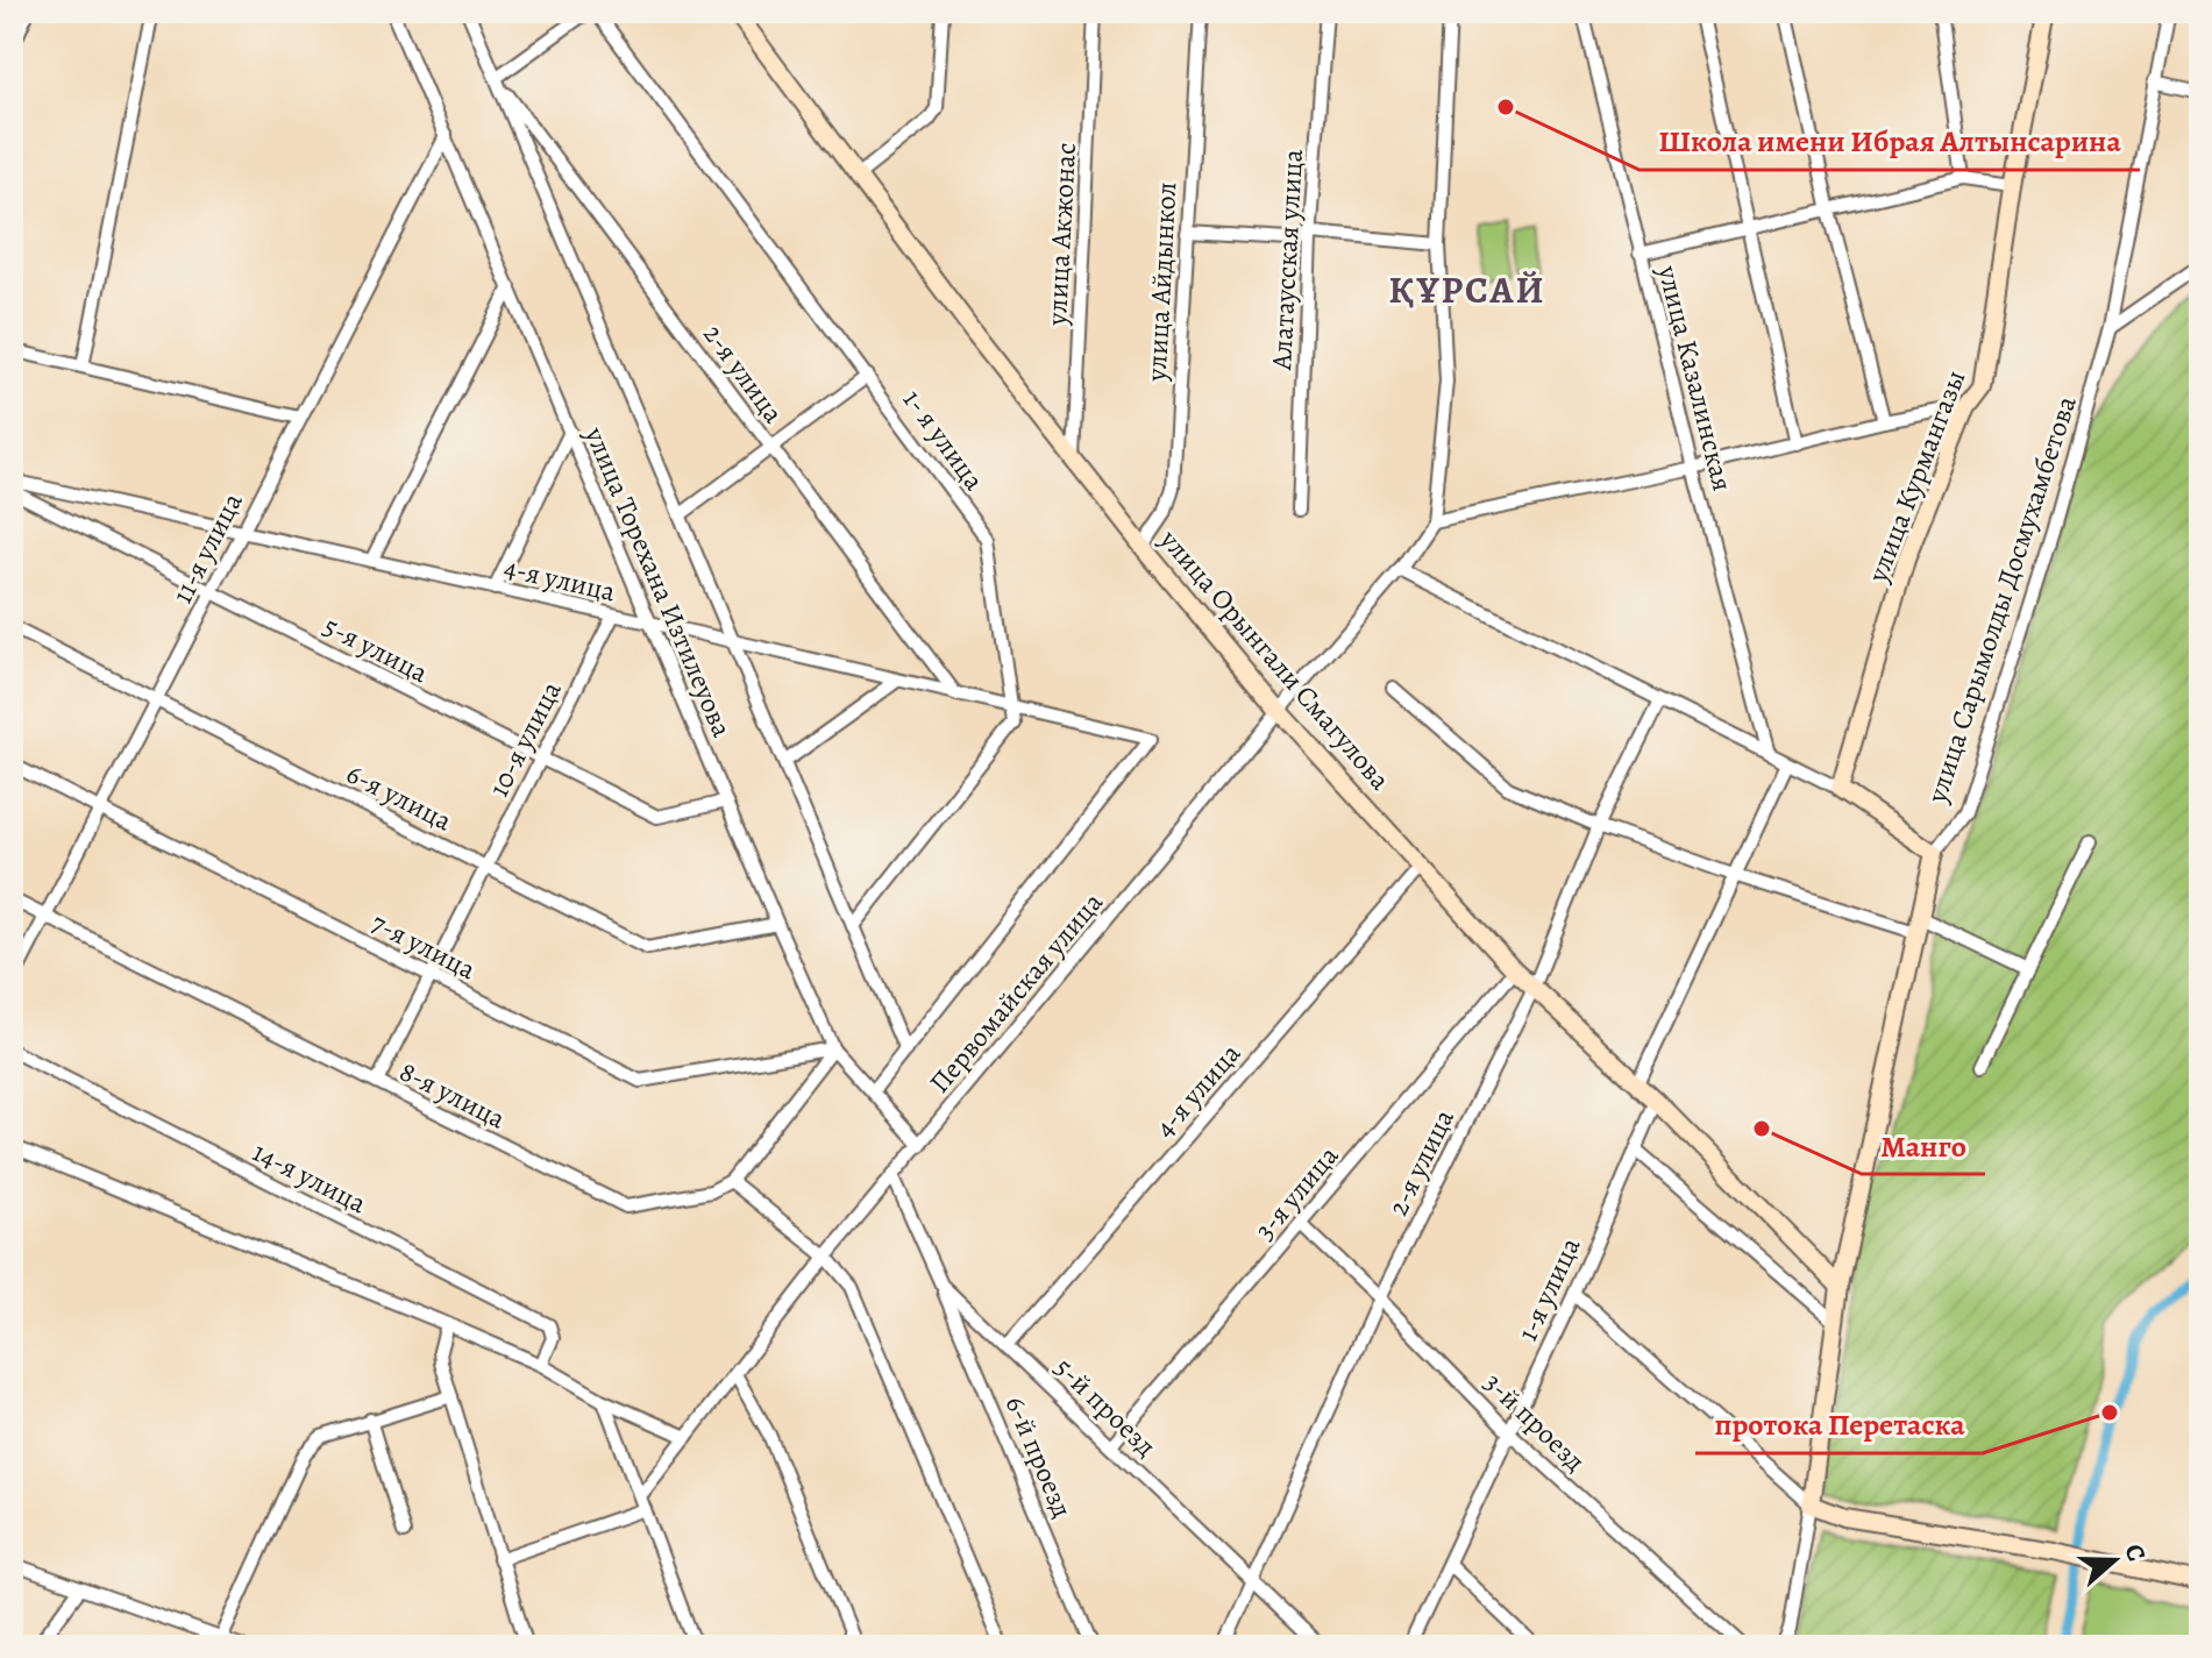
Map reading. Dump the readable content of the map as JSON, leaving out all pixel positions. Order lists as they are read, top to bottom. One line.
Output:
{"streets":{"main road":["улица Курмангазы","улица Сарымолды Досмухамбетова","улица Орынгали Смагулова"],"street":["улица Акжонас","Алатаусская улица","улица Айдынкол","2-я улица","улица Казалинская","1- я улица","11-я улица","4-я улица","улица Торехана Изтилеуова","5-я улица","10-я улица","6-я улица","7-я улица","Первомайская улица","8-я улица","14-я улица","3-я улица","1-я улица","5-й проезд","3-й проезд","6-й проезд"]},"crossings":[["улица Акжонас","улица Орынгали Смагулова"],["улица Айдынкол","улица Орынгали Смагулова"],["2-я улица","4-я улица"],["2-я улица","улица Торехана Изтилеуова"],["2-я улица","улица Орынгали Смагулова"],["2-я улица","5-й проезд"],["2-я улица","3-й проезд"],["1- я улица","4-я улица"],["1- я улица","улица Торехана Изтилеуова"],["11-я улица","4-я улица"],["11-я улица","улица Торехана Изтилеуова"],["11-я улица","5-я улица"],["11-я улица","6-я улица"],["11-я улица","7-я улица"],["11-я улица","8-я улица"],["4-я улица","улица Торехана Изтилеуова"],["4-я улица","улица Орынгали Смагулова"],["4-я улица","10-я улица"],["4-я улица","5-й проезд"],["улица Торехана Изтилеуова","5-я улица"],["улица Торехана Изтилеуова","6-я улица"],["улица Торехана Изтилеуова","7-я улица"],["улица Торехана Изтилеуова","Первомайская улица"],["улица Сарымолды Досмухамбетова","улица Орынгали Смагулова"],["5-я улица","10-я улица"],["улица Орынгали Смагулова","Первомайская улица"],["улица Орынгали Смагулова","3-я улица"],["улица Орынгали Смагулова","1-я улица"],["10-я улица","6-я улица"],["10-я улица","7-я улица"],["10-я улица","8-я улица"],["Первомайская улица","5-й проезд"],["3-я улица","5-й проезд"],["3-я улица","3-й проезд"],["1-я улица","3-й проезд"],["5-й проезд","6-й проезд"]],"districts":["ҚҰРСАЙ"],"places":["Школа имени Ибрая Алтынсарина","Манго","протока Перетаска"],"north":"right"}
